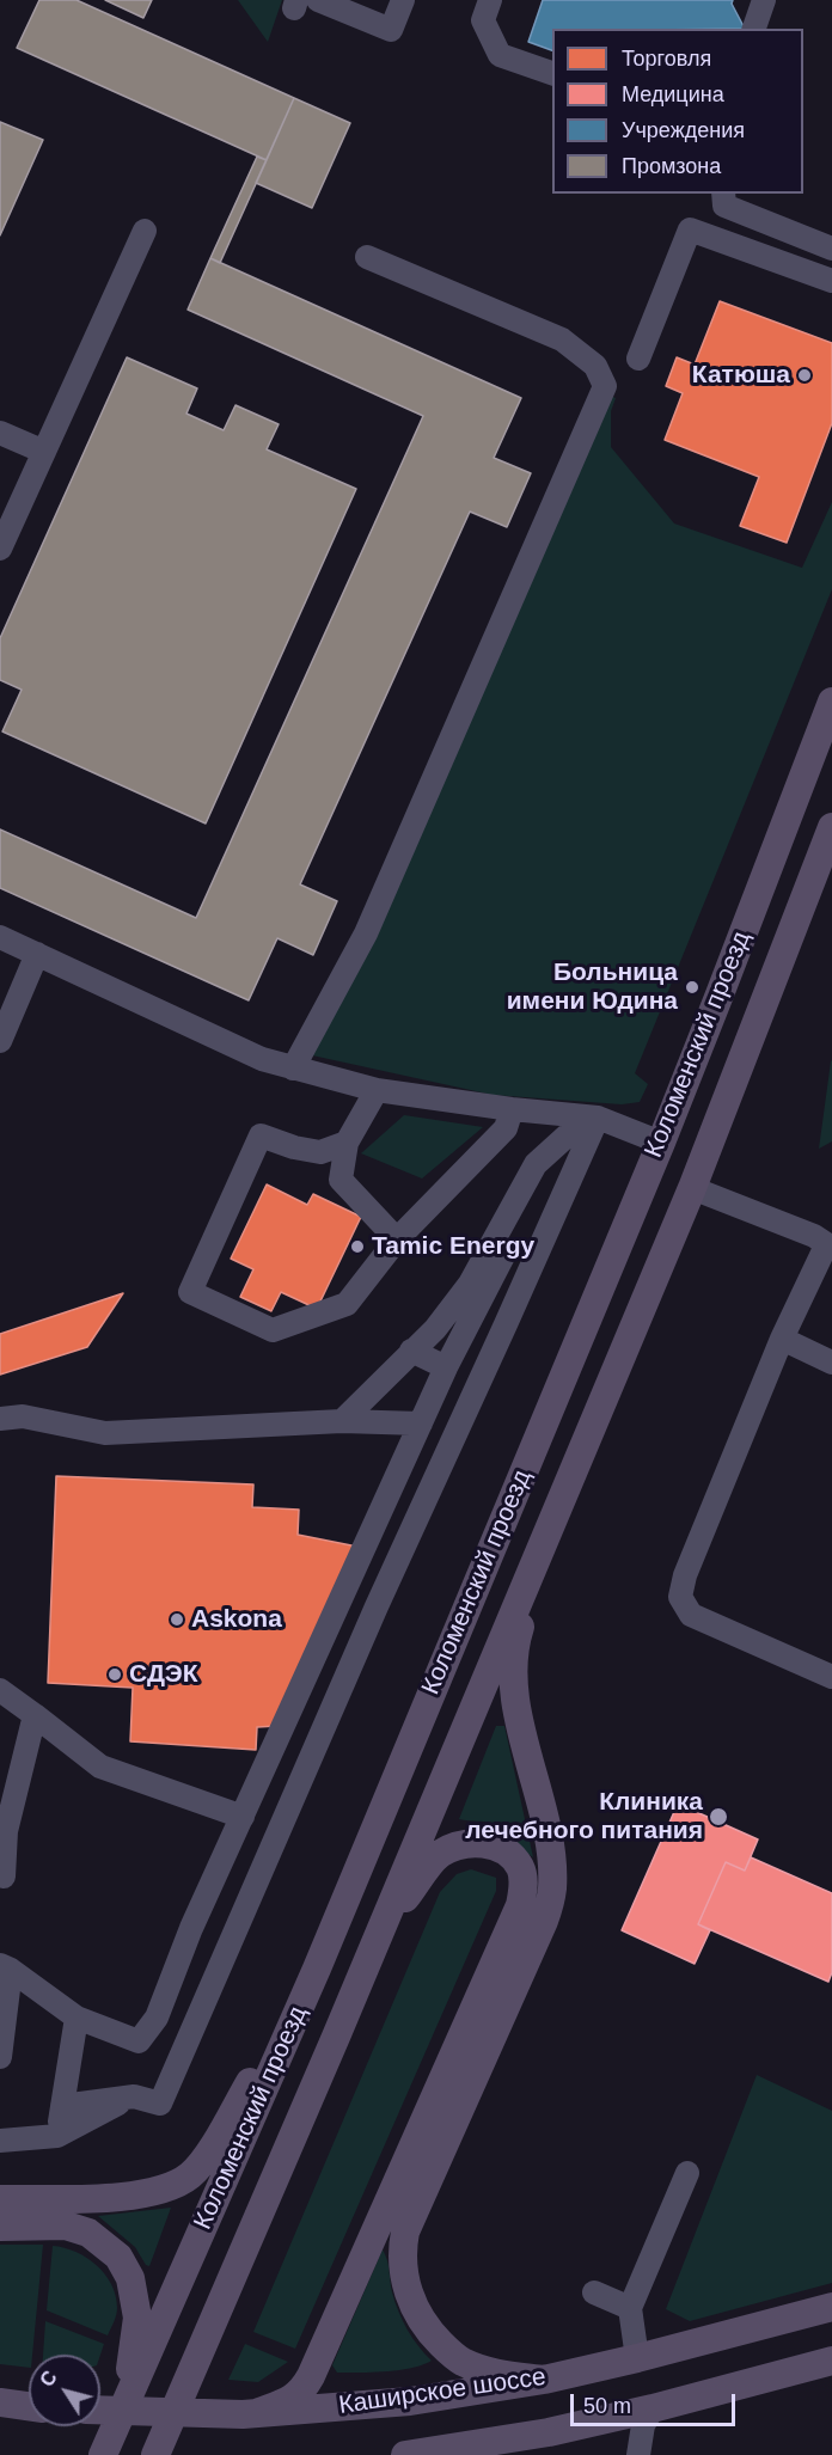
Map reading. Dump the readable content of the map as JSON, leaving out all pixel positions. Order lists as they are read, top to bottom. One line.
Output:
{"streets":{"main road":["Коломенский проезд","Каширское шоссе"]},"places":["Катюша","Больница имени Юдина","Tamic Energy","Askona","СДЭК","Клиника лечебного питания"],"legend":["Торговля","Медицина","Учреждения","Промзона"],"scale_bar":"50 m","north":"top left"}
